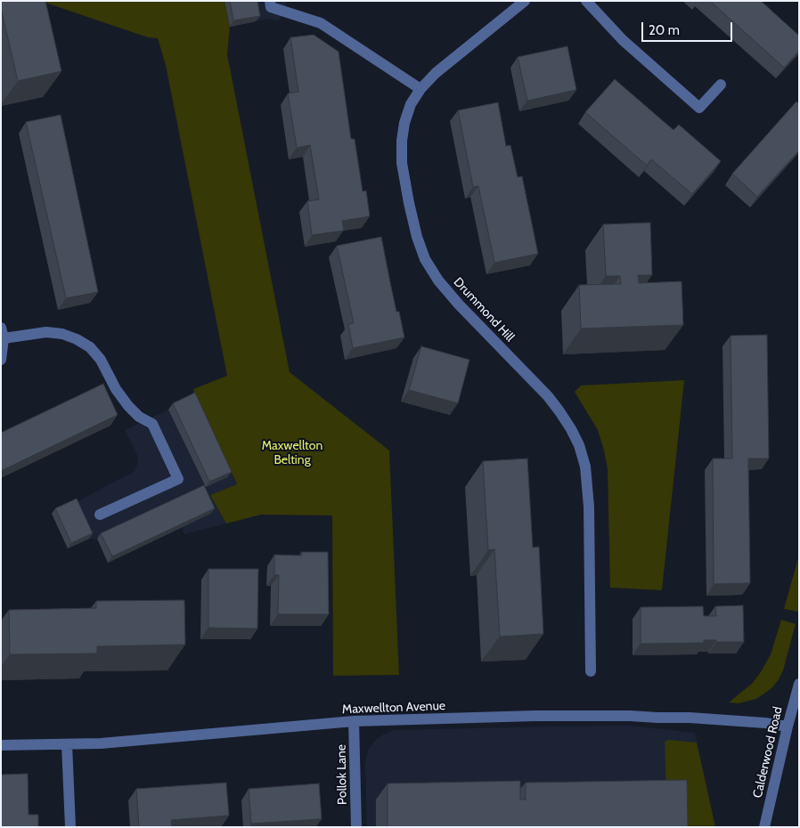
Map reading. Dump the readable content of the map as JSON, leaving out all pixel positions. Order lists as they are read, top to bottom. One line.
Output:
{"streets":{"street":["Drummond Hill","Maxwellton Avenue","Calderwood Road","Pollok Lane"]},"crossings":[["Maxwellton Avenue","Calderwood Road"],["Maxwellton Avenue","Pollok Lane"]],"parks":["Maxwellton Belting"],"scale_bar":"20 m"}
